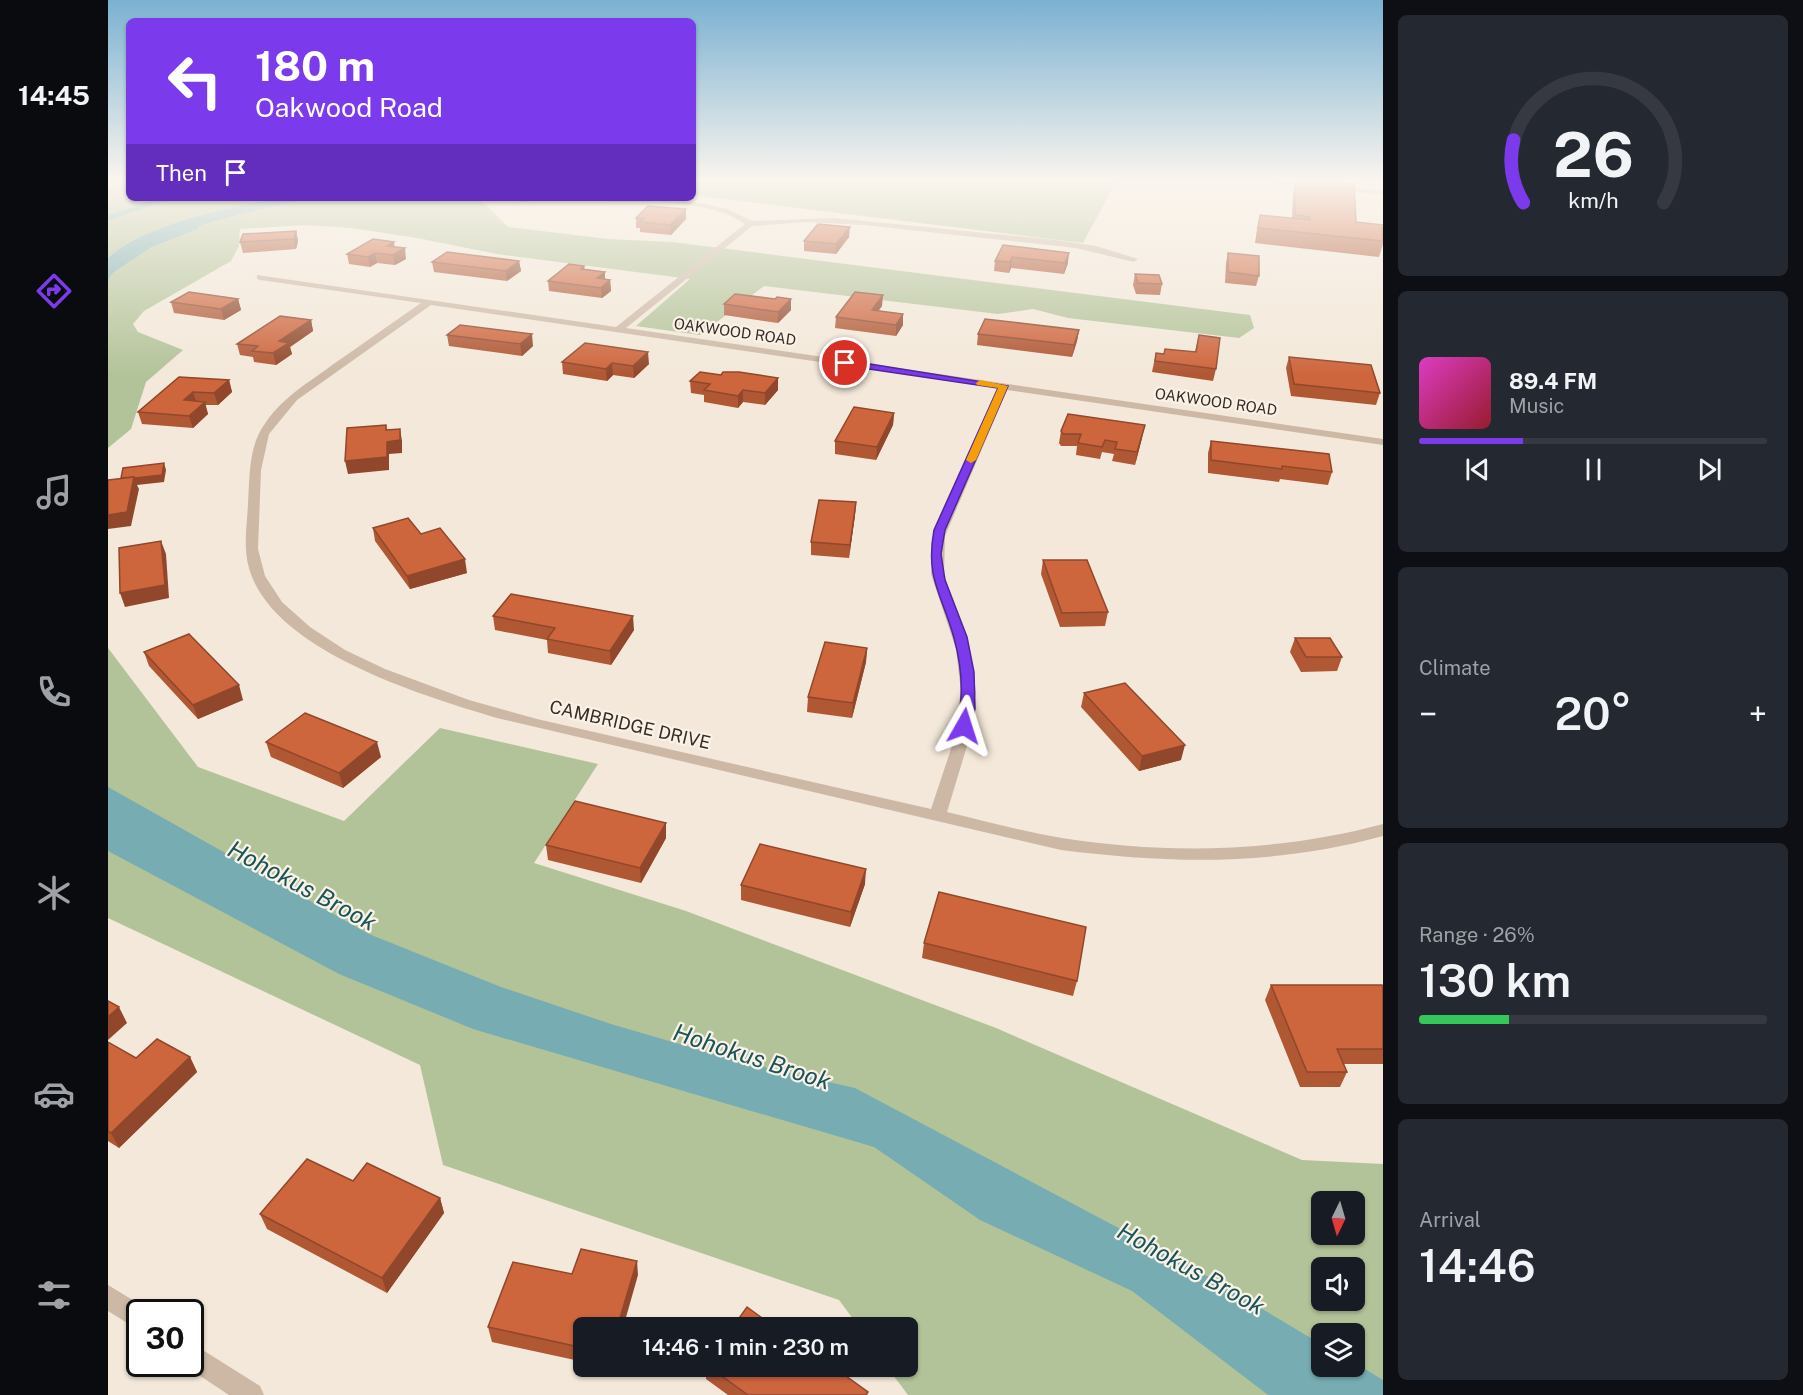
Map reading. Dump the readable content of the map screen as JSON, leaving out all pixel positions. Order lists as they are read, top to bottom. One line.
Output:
{"streets":{"street":["OAKWOOD ROAD","CAMBRIDGE DRIVE"]},"crossings":[["OAKWOOD ROAD","CAMBRIDGE DRIVE"]],"water":["Hohokus Brook"],"north":"bottom","page":{"tabs":"14:45","turn":["180 m","Oakwood Road"],"then":"Then","song":["89.4 FM","Music"],"tile":["Climate",["Range · 26%","130 km"],["Arrival","14:46"]],"heat":["−","20°","+"],"limit":"30","trip":"14:46 · 1 min · 230 m","gauge":["26","km/h"]}}
